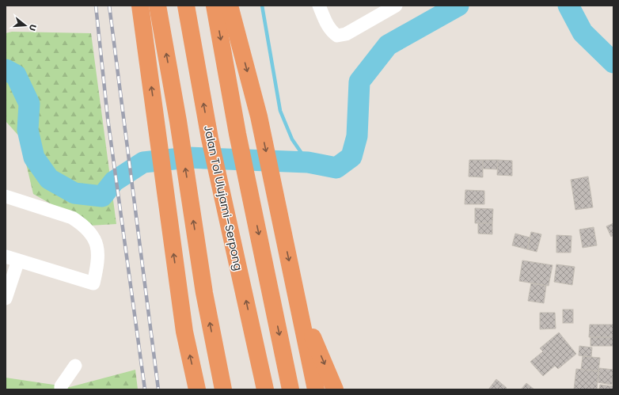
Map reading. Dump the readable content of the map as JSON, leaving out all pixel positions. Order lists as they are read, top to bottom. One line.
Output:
{"streets":{"highway":["Jalan Tol Ulujami–Serpong"]},"north":"right"}
